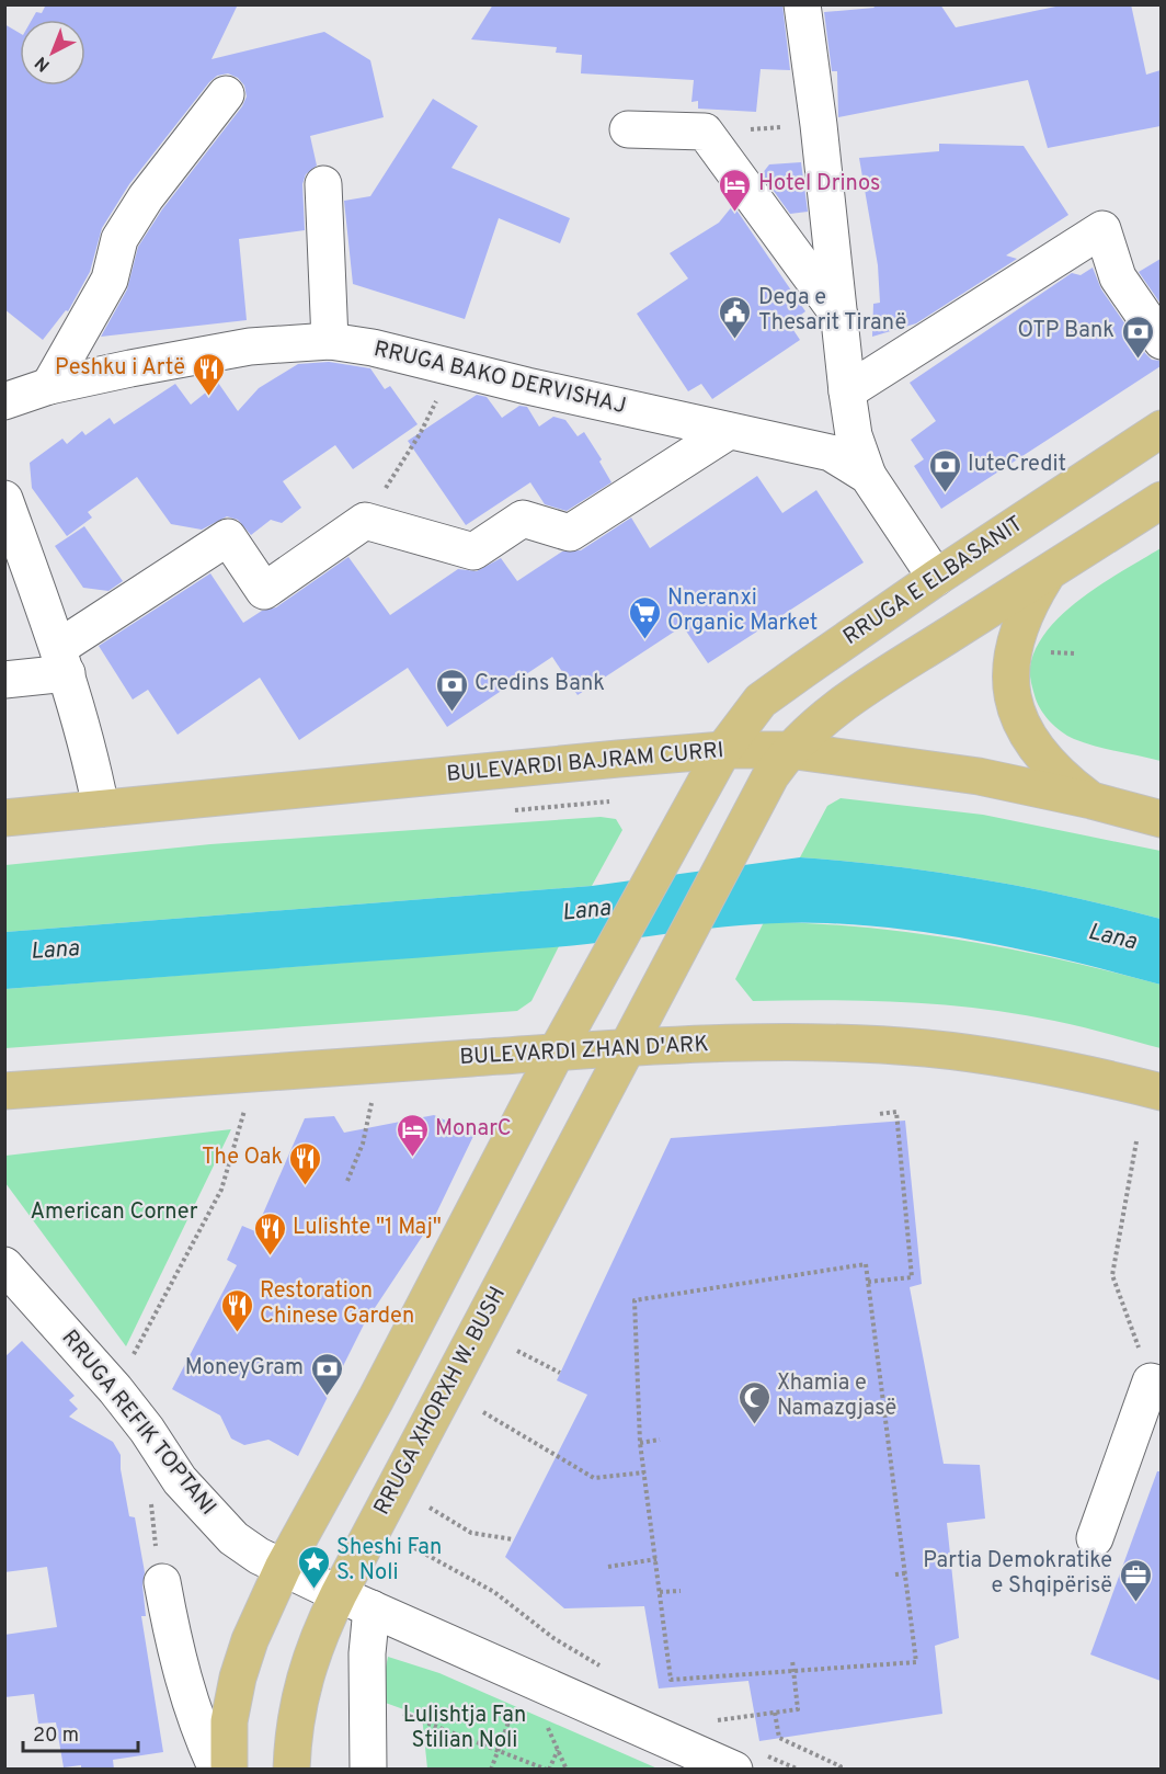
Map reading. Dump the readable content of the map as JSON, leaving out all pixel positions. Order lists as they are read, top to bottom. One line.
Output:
{"streets":{"main road":["RRUGA E ELBASANIT","BULEVARDI BAJRAM CURRI","BULEVARDI ZHAN D'ARK","RRUGA XHORXH W. BUSH"],"street":["RRUGA BAKO DERVISHAJ","RRUGA REFIK TOPTANI"]},"crossings":[["RRUGA BAKO DERVISHAJ","RRUGA E ELBASANIT"],["RRUGA E ELBASANIT","BULEVARDI BAJRAM CURRI"],["RRUGA E ELBASANIT","BULEVARDI ZHAN D'ARK"],["BULEVARDI BAJRAM CURRI","RRUGA XHORXH W. BUSH"],["BULEVARDI ZHAN D'ARK","RRUGA XHORXH W. BUSH"],["RRUGA XHORXH W. BUSH","RRUGA REFIK TOPTANI"]],"water":["Lana"],"parks":["American Corner","Lulishtja Fan Stilian Noli"],"places":{"hotel":["Hotel Drinos","MonarC"],"public building":["Dega e Thesarit Tiranë"],"bank":["OTP Bank","IuteCredit","Credins Bank","MoneyGram"],"restaurant":["Peshku i Artë","The Oak","Lulishte \"1 Maj\"","Restoration Chinese Garden"],"supermarket":["Nneranxi Organic Market"],"mosque":["Xhamia e Namazgjasë"],"place":["Sheshi Fan S. Noli"],"office":["Partia Demokratike e Shqipërisë"]},"scale_bar":"20 m","north":"bottom left"}
